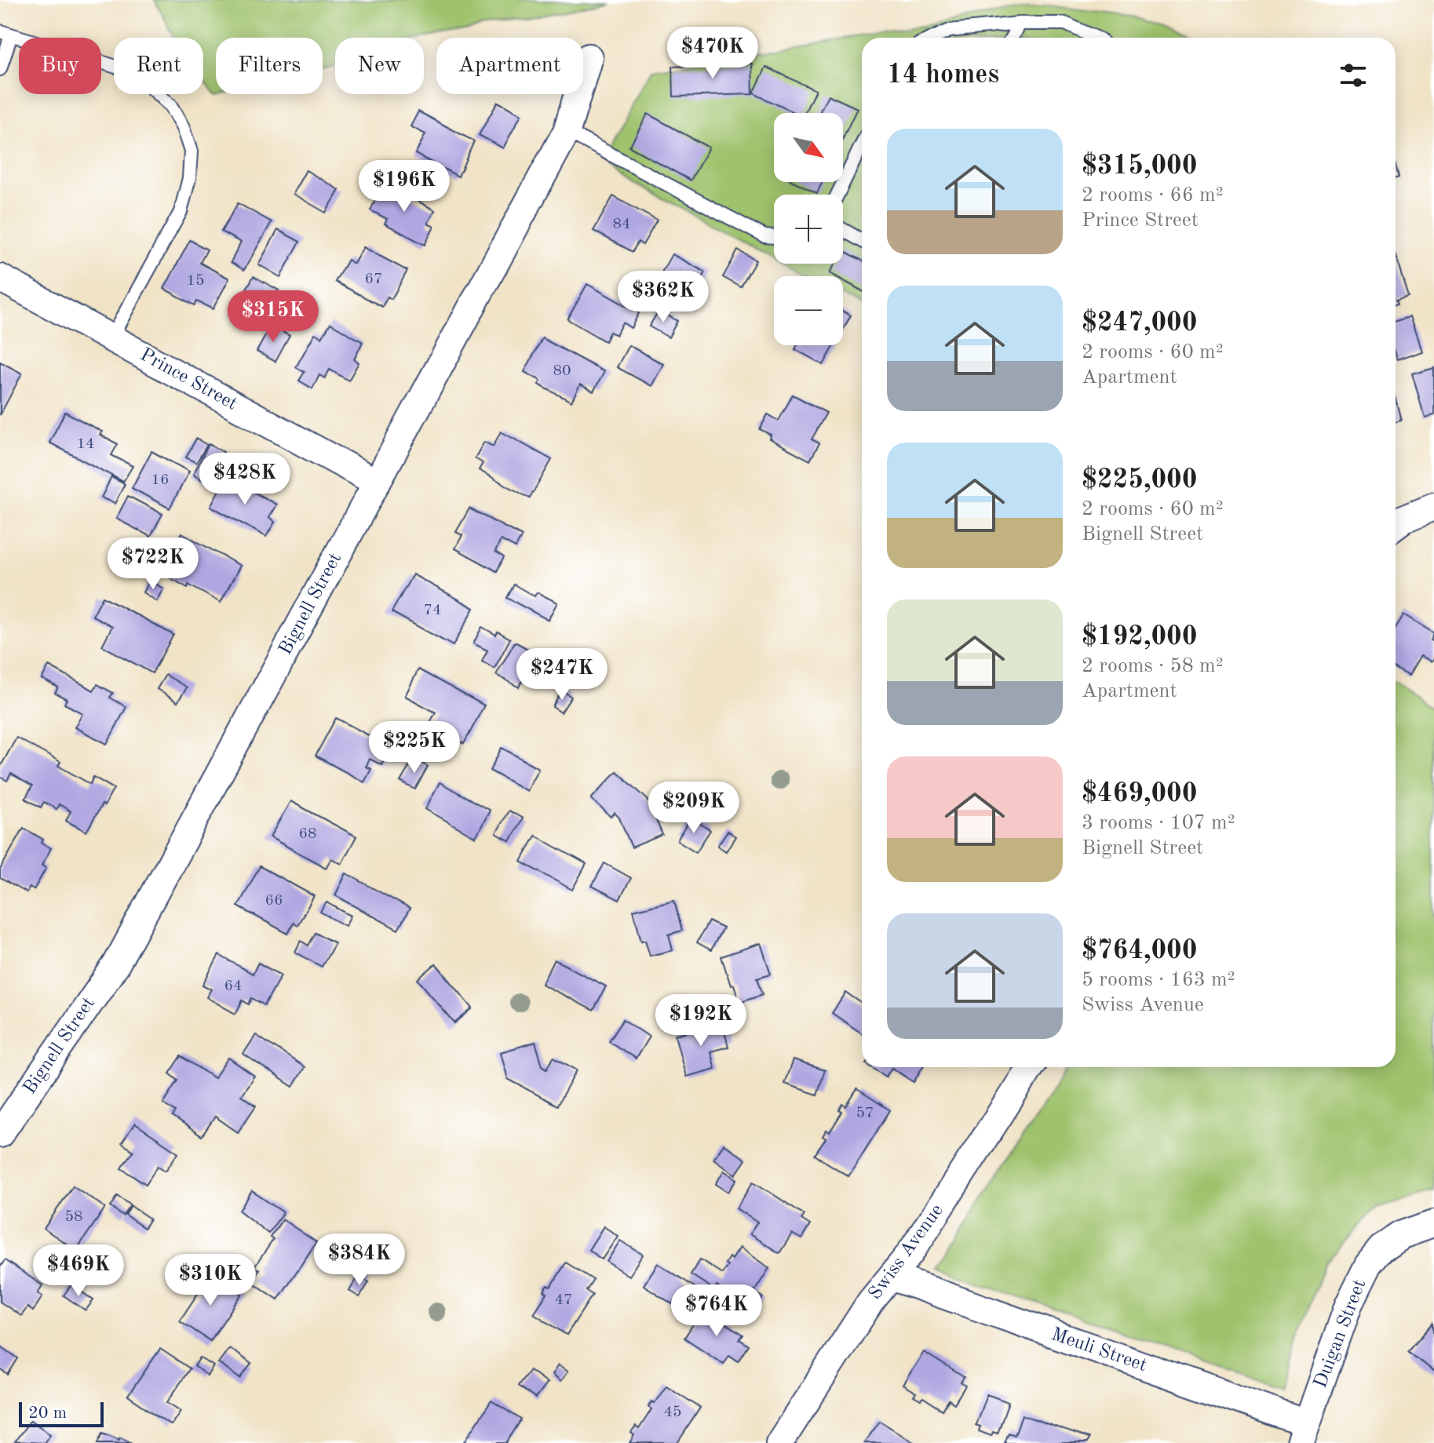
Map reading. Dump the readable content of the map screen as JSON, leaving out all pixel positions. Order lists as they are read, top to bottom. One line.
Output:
{"streets":{"street":["Prince Street","Bignell Street","Swiss Avenue","Duigan Street","Meuli Street"]},"crossings":[["Prince Street","Bignell Street"],["Swiss Avenue","Meuli Street"],["Duigan Street","Meuli Street"]],"house_numbers":["84","67","15","80","14","16","74","68","66","64","57","58","47","45"],"scale_bar":"20 m","north":"bottom right","page":{"price":["$470K","$196K","$362K","$315K","$428K","$722K","$247K","$225K","$209K","$192K","$384K","$469K","$310K","$764K"],"chip":["Buy","Rent","Filters","New","Apartment"],"heading":"14 homes","map_buttons":["+","−"],"list":[{"name":"$315,000","note":"2 rooms · 66 m² · Prince Street"},{"name":"$247,000","note":"2 rooms · 60 m² · Apartment"},{"name":"$225,000","note":"2 rooms · 60 m² · Bignell Street"},{"name":"$192,000","note":"2 rooms · 58 m² · Apartment"},{"name":"$469,000","note":"3 rooms · 107 m² · Bignell Street"},{"name":"$764,000","note":"5 rooms · 163 m² · Swiss Avenue"}],"scale":"20 m"}}
